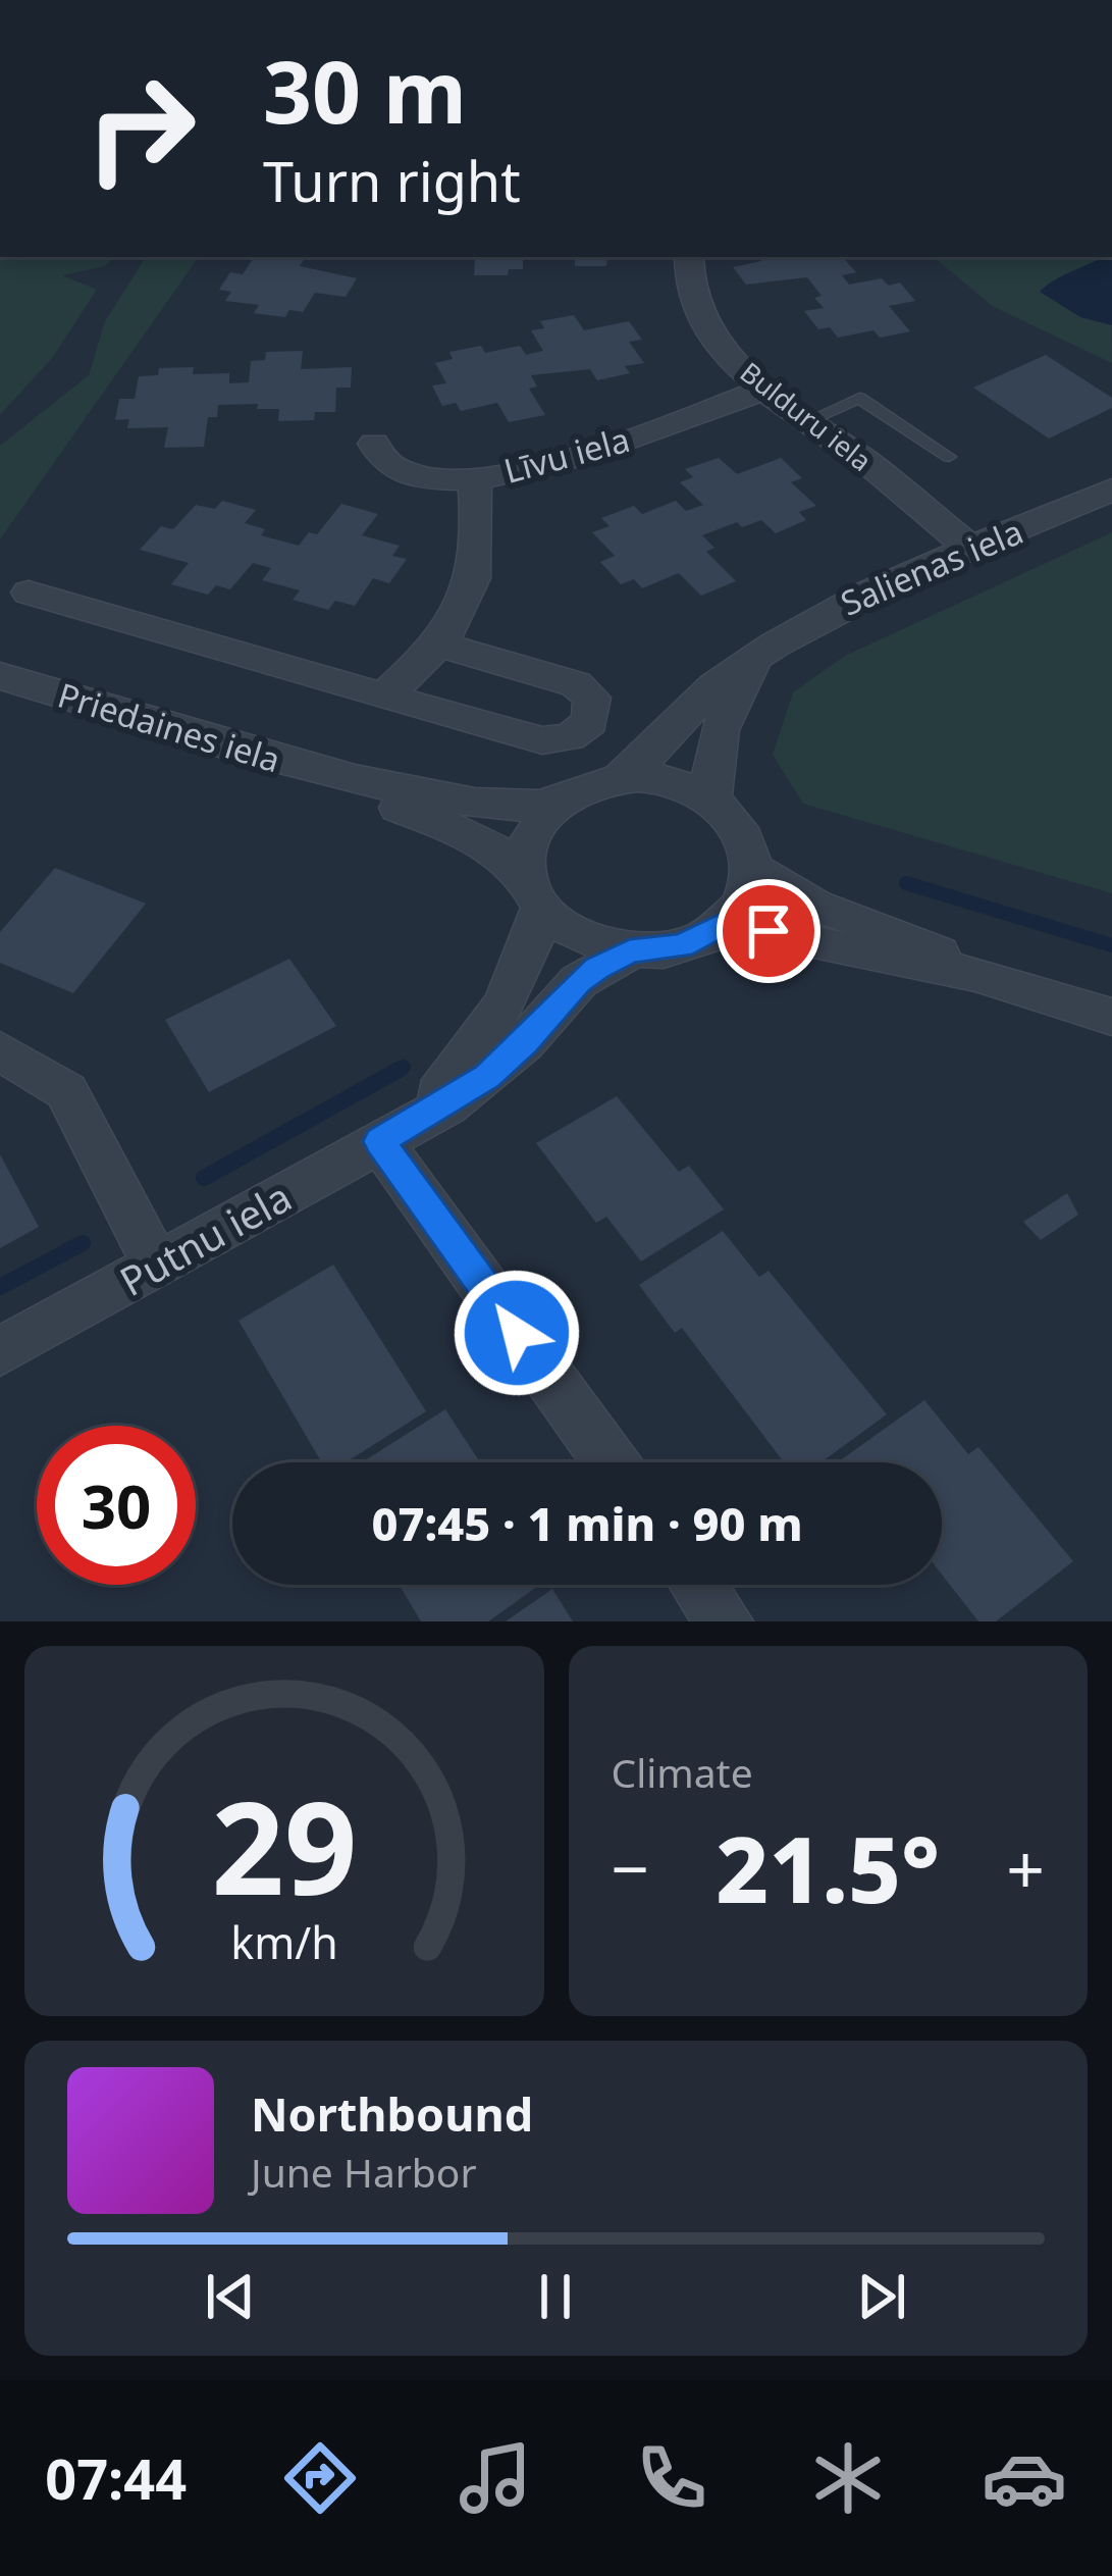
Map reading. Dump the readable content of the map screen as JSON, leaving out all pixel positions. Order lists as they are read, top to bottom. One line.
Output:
{"streets":{"street":["Bulduru iela","Līvu iela","Salienas iela","Priedaines iela","Putnu iela"]},"crossings":[["Bulduru iela","Līvu iela"],["Bulduru iela","Salienas iela"],["Salienas iela","Putnu iela"]],"page":{"turn":["30 m","Turn right"],"limit":"30","trip":"07:45 · 1 min · 90 m","tile":"Climate","heat":["−","21.5°","+"],"song":["Northbound","June Harbor"],"tabs":"07:44","gauge":["29","km/h"]}}
